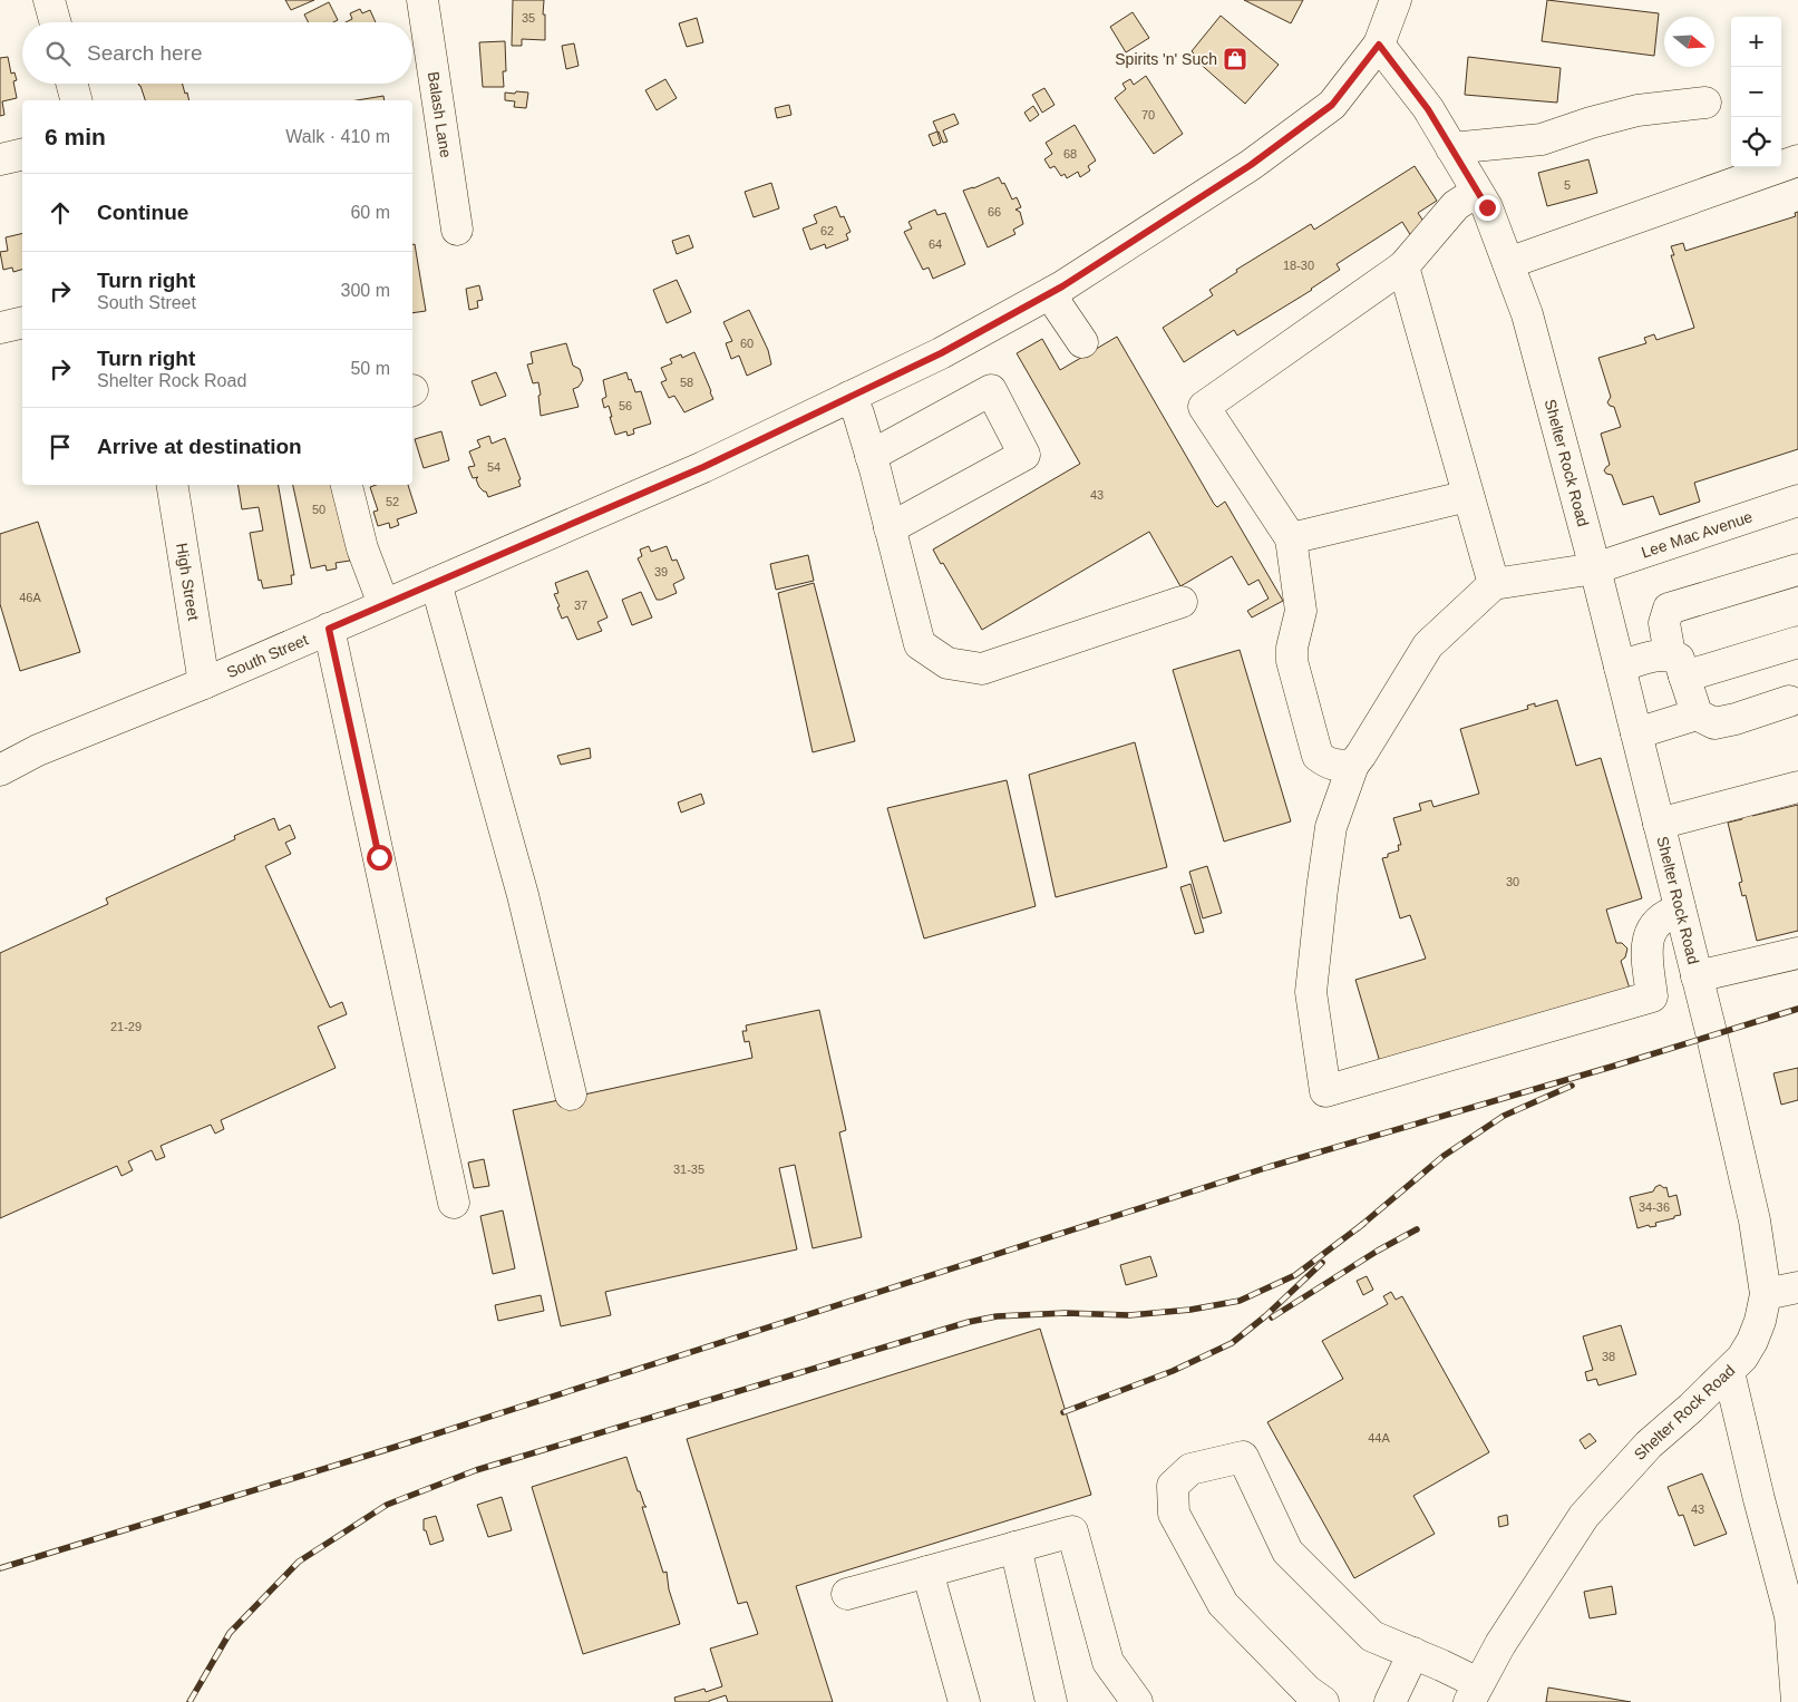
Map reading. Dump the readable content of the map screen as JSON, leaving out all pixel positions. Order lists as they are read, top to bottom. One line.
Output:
{"streets":{"street":["Balash Lane","Shelter Rock Road","Lee Mac Avenue","High Street","South Street"]},"crossings":[["Shelter Rock Road","Lee Mac Avenue"],["Shelter Rock Road","South Street"],["High Street","South Street"]],"places":{"shop":["Spirits 'n' Such"]},"house_numbers":["35","70","68","5","66","62","64","18-30","60","58","56","54","43","52","50","39","46A","37","30","21-29","31-35","34-36","38","44A","43"],"north":"right","page":{"map_buttons":["+","−"],"search":"Search here","heading":["6 min","Walk · 410 m"],"list":[["Continue","60 m"],["Turn right","South Street","300 m"],["Turn right","Shelter Rock Road","50 m"],"Arrive at destination"]}}
